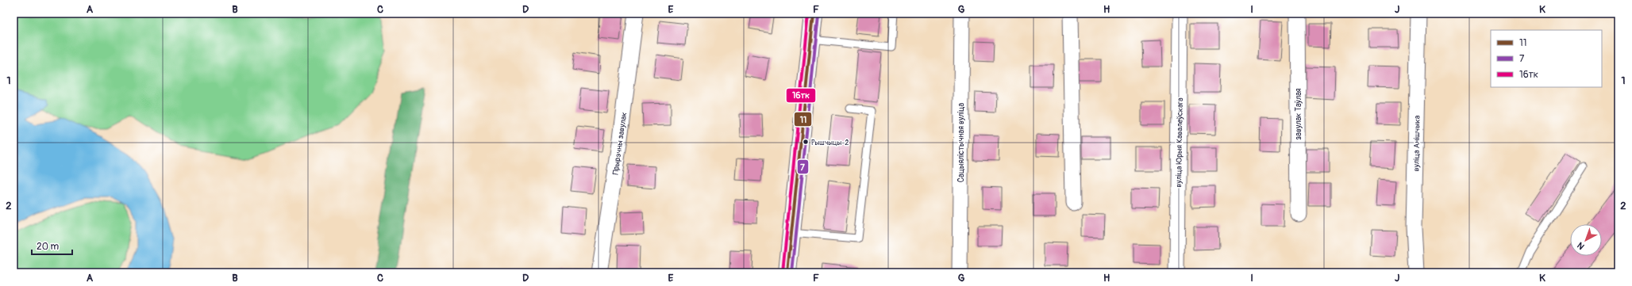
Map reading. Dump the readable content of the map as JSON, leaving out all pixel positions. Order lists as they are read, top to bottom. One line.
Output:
{"streets":{"street":["завулак Таўлая","Сацыялістычная вуліца","вуліца Юрыя Кавалеўскага","Прырэчны завулак","вуліца Анішчыка"]},"places":["Рышчыцы-2"],"lines":["transit line 11","transit line 16тк","transit line 7"],"legend":["11","7","16тк"],"scale_bar":"20 m","north":"bottom left","grid":{"columns":["A","B","C","D","E","F","G","H","I","J","K"],"rows":["1","2"]}}
